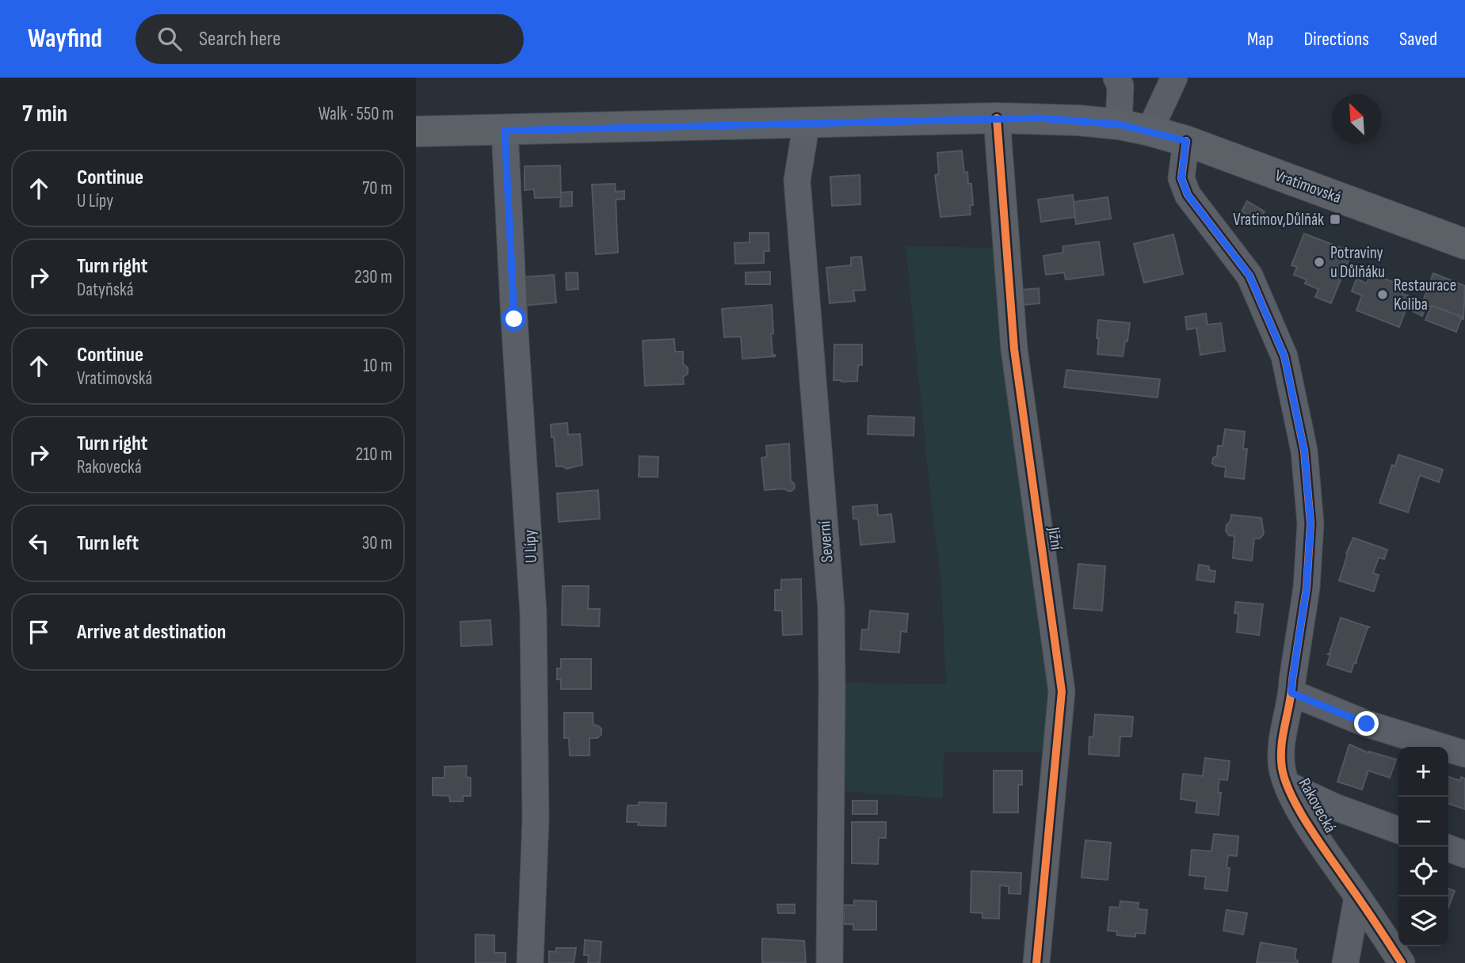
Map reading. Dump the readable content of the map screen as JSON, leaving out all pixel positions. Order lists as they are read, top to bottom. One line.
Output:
{"streets":{"main road":["Vratimovská"],"street":["Jižní","Severní","U Lípy","Rakovecká"]},"crossings":[["Vratimovská","Jižní"],["Vratimovská","Severní"],["Vratimovská","U Lípy"],["Vratimovská","Rakovecká"]],"places":{"transit":["Vratimov,Důlňák"],"other":["Potraviny u Důlňáku","Restaurace Koliba"]},"north":"top left","page":{"header":"Wayfind","search":"Search here","nav":["Map","Directions","Saved"],"heading":["7 min","Walk · 550 m"],"list":[["Continue","U Lípy","70 m"],["Turn right","Datyňská","230 m"],["Continue","Vratimovská","10 m"],["Turn right","Rakovecká","210 m"],["Turn left","30 m"],"Arrive at destination"],"map_buttons":["+","−"]}}
